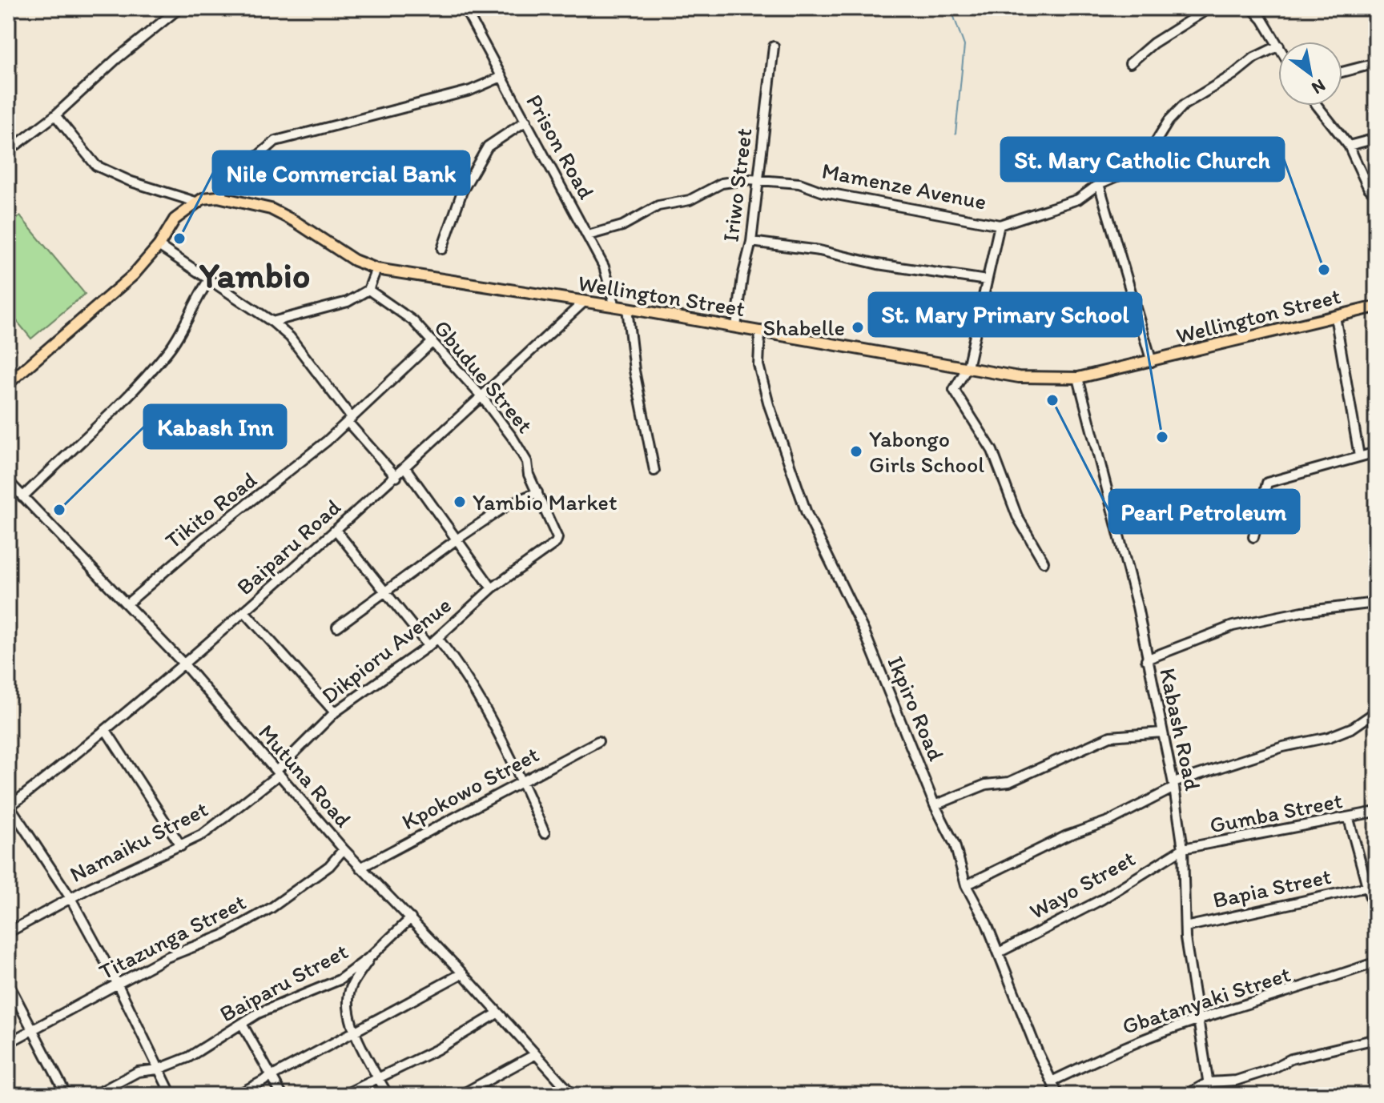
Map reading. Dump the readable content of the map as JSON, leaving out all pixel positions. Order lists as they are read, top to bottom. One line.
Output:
{"streets":{"main road":["Wellington Street"],"street":["Prison Road","Iriwo Street","Mamenze Avenue","Gbudue Street","Tikito Road","Baiparu Road","Dikpioru Avenue","Ikpiro Road","Kabash Road","Mutuna Road","Kpokowo Street","Gumba Street","Namaiku Street","Wayo Street","Bapia Street","Titazunga Street","Baiparu Street","Gbatanyaki Street"]},"crossings":[["Prison Road","Mamenze Avenue"],["Prison Road","Wellington Street"],["Iriwo Street","Mamenze Avenue"],["Iriwo Street","Wellington Street"],["Wellington Street","Baiparu Road"],["Wellington Street","Ikpiro Road"],["Wellington Street","Kabash Road"],["Gbudue Street","Tikito Road"],["Gbudue Street","Baiparu Road"],["Gbudue Street","Dikpioru Avenue"],["Tikito Road","Mutuna Road"],["Baiparu Road","Mutuna Road"],["Dikpioru Avenue","Mutuna Road"],["Dikpioru Avenue","Namaiku Street"],["Ikpiro Road","Wayo Street"],["Ikpiro Road","Gbatanyaki Street"],["Kabash Road","Gumba Street"],["Kabash Road","Wayo Street"],["Kabash Road","Bapia Street"],["Kabash Road","Gbatanyaki Street"],["Mutuna Road","Kpokowo Street"],["Mutuna Road","Namaiku Street"],["Mutuna Road","Titazunga Street"],["Mutuna Road","Baiparu Street"],["Gumba Street","Wayo Street"]],"districts":["Yambio"],"places":["Nile Commercial Bank","St. Mary Catholic Church","Shabelle","Pearl Petroleum","St. Mary Primary School","Yabongo Girls School","Yambio Market","Kabash Inn"],"north":"bottom right"}
